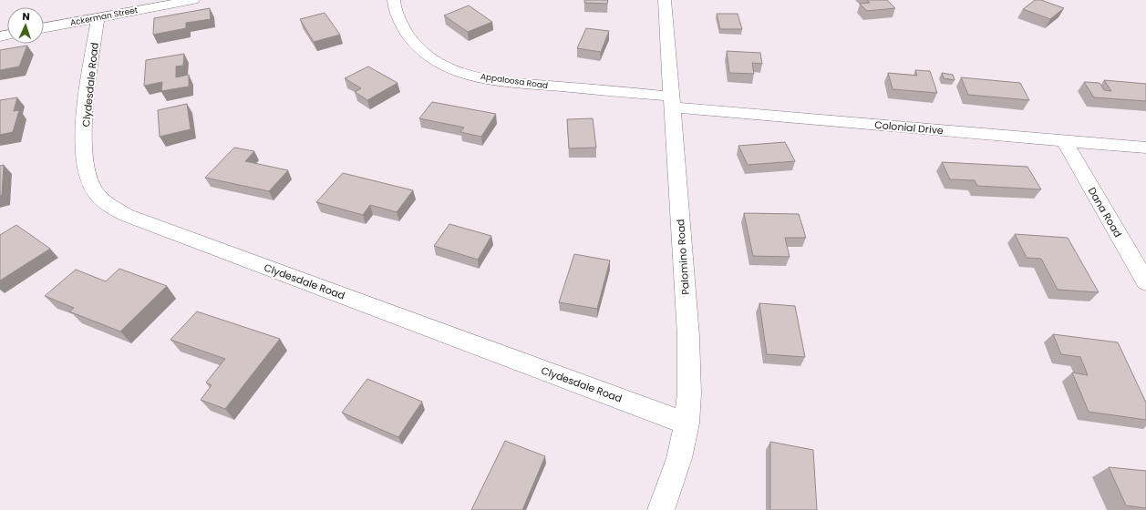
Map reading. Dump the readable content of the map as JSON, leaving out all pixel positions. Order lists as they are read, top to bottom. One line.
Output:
{"streets":{"street":["Ackerman Street","Appaloosa Road","Clydesdale Road","Colonial Drive","Dana Road","Palomino Road"]},"crossings":[["Ackerman Street","Clydesdale Road"],["Appaloosa Road","Colonial Drive"],["Appaloosa Road","Palomino Road"],["Clydesdale Road","Palomino Road"],["Colonial Drive","Dana Road"],["Colonial Drive","Palomino Road"]],"north":"top"}
